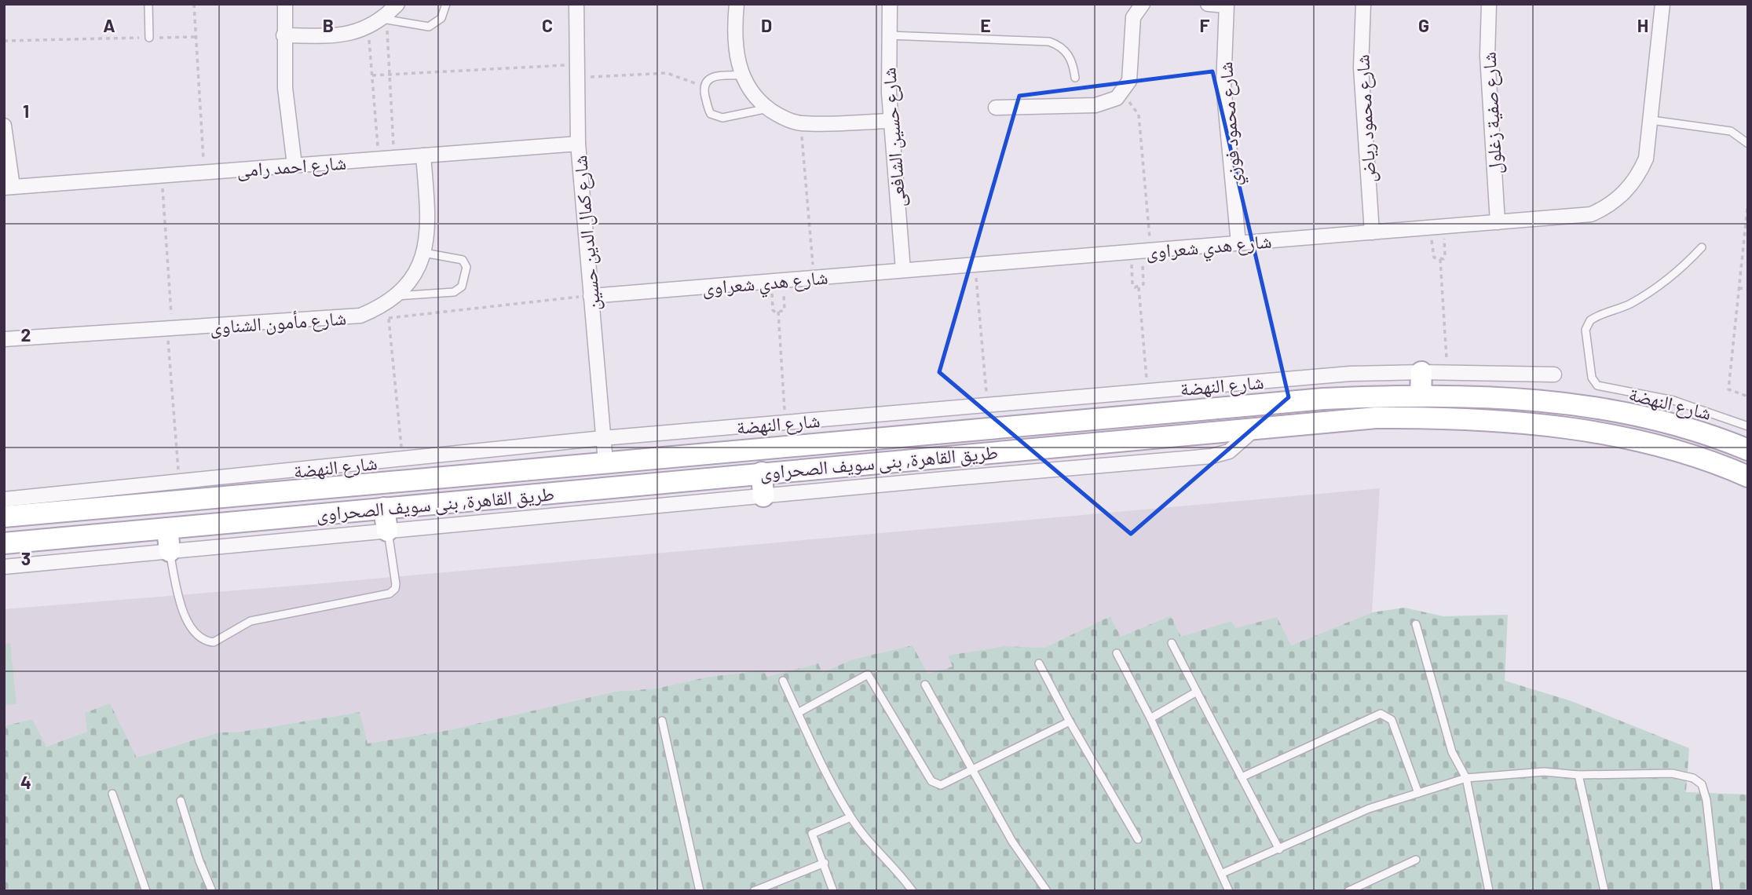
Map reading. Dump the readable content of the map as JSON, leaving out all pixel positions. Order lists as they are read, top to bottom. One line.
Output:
{"streets":{"main road":["طريق القاهرة, بنى سويف الصحراوى"],"street":["شارع صفية زغلول","شارع محمود رياض","شارع محمود فوزي","شارع حسين الشافعى","شارع احمد رامى","شارع كمال الدين حسين","شارع هدي شعراوى","شارع مأمون الشناوى","شارع النهضة"]},"crossings":[["شارع صفية زغلول","شارع هدي شعراوى"],["شارع محمود رياض","شارع هدي شعراوى"],["شارع محمود فوزي","شارع هدي شعراوى"],["شارع حسين الشافعى","شارع هدي شعراوى"],["شارع احمد رامى","شارع كمال الدين حسين"],["شارع احمد رامى","شارع مأمون الشناوى"],["شارع كمال الدين حسين","شارع هدي شعراوى"],["شارع كمال الدين حسين","شارع النهضة"],["شارع كمال الدين حسين","طريق القاهرة, بنى سويف الصحراوى"]],"grid":{"columns":["A","B","C","D","E","F","G","H"],"rows":["1","2","3","4"]}}
